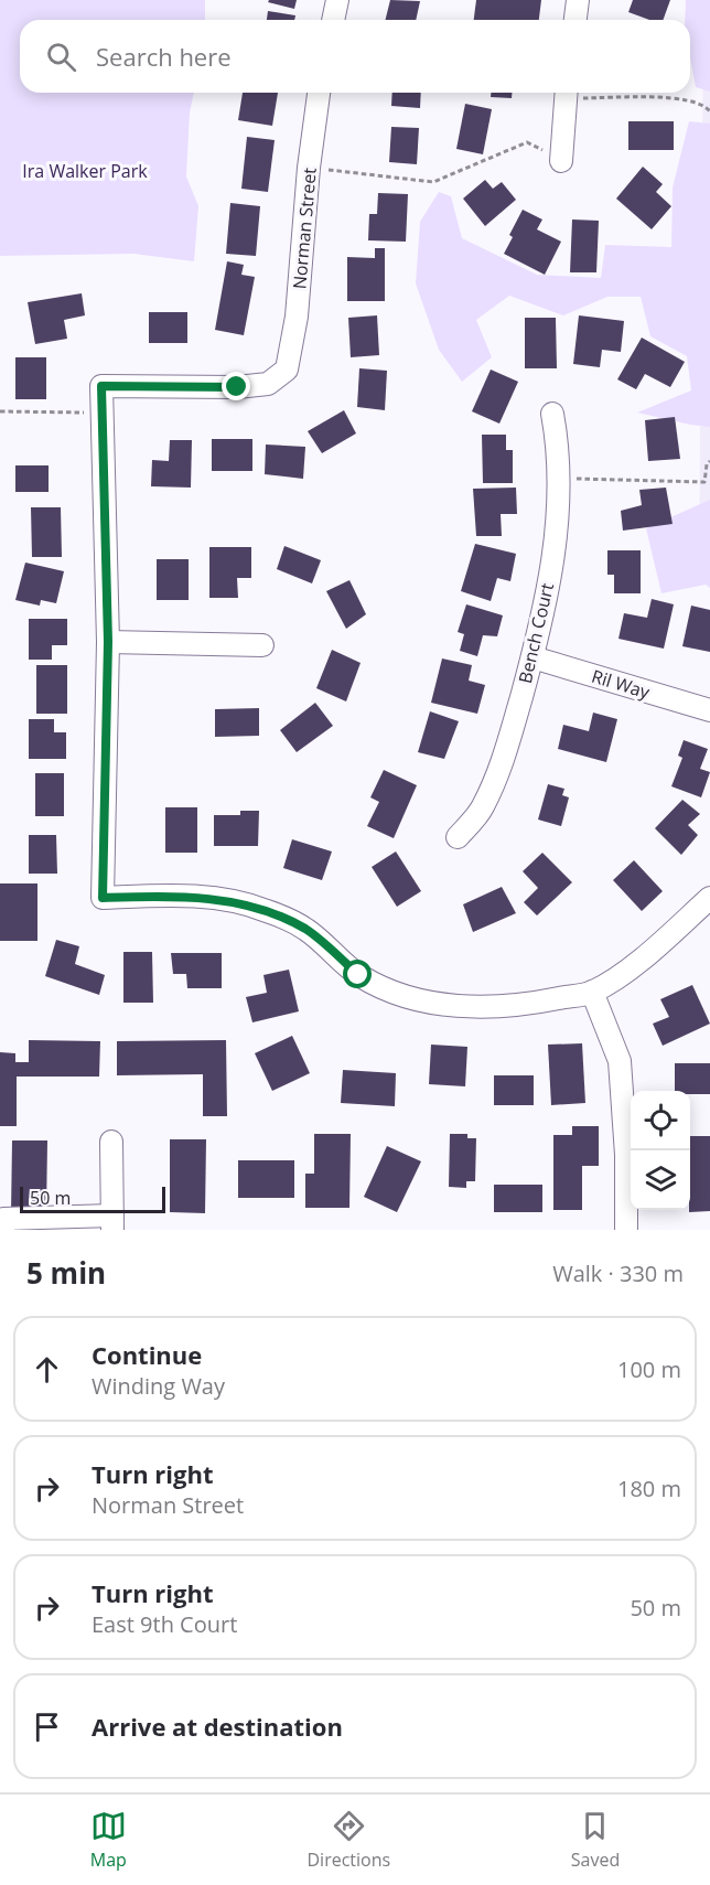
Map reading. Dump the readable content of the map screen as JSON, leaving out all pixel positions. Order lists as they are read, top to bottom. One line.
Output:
{"streets":{"street":["Norman Street","Bench Court","Ril Way"]},"crossings":[["Bench Court","Ril Way"]],"parks":["Ira Walker Park"],"scale_bar":"50 m","page":{"search":"Search here","scale":"50 m","heading":["5 min","Walk · 330 m"],"list":[["Continue","Winding Way","100 m"],["Turn right","Norman Street","180 m"],["Turn right","East 9th Court","50 m"],"Arrive at destination"],"nav":["Map","Directions","Saved"]}}
